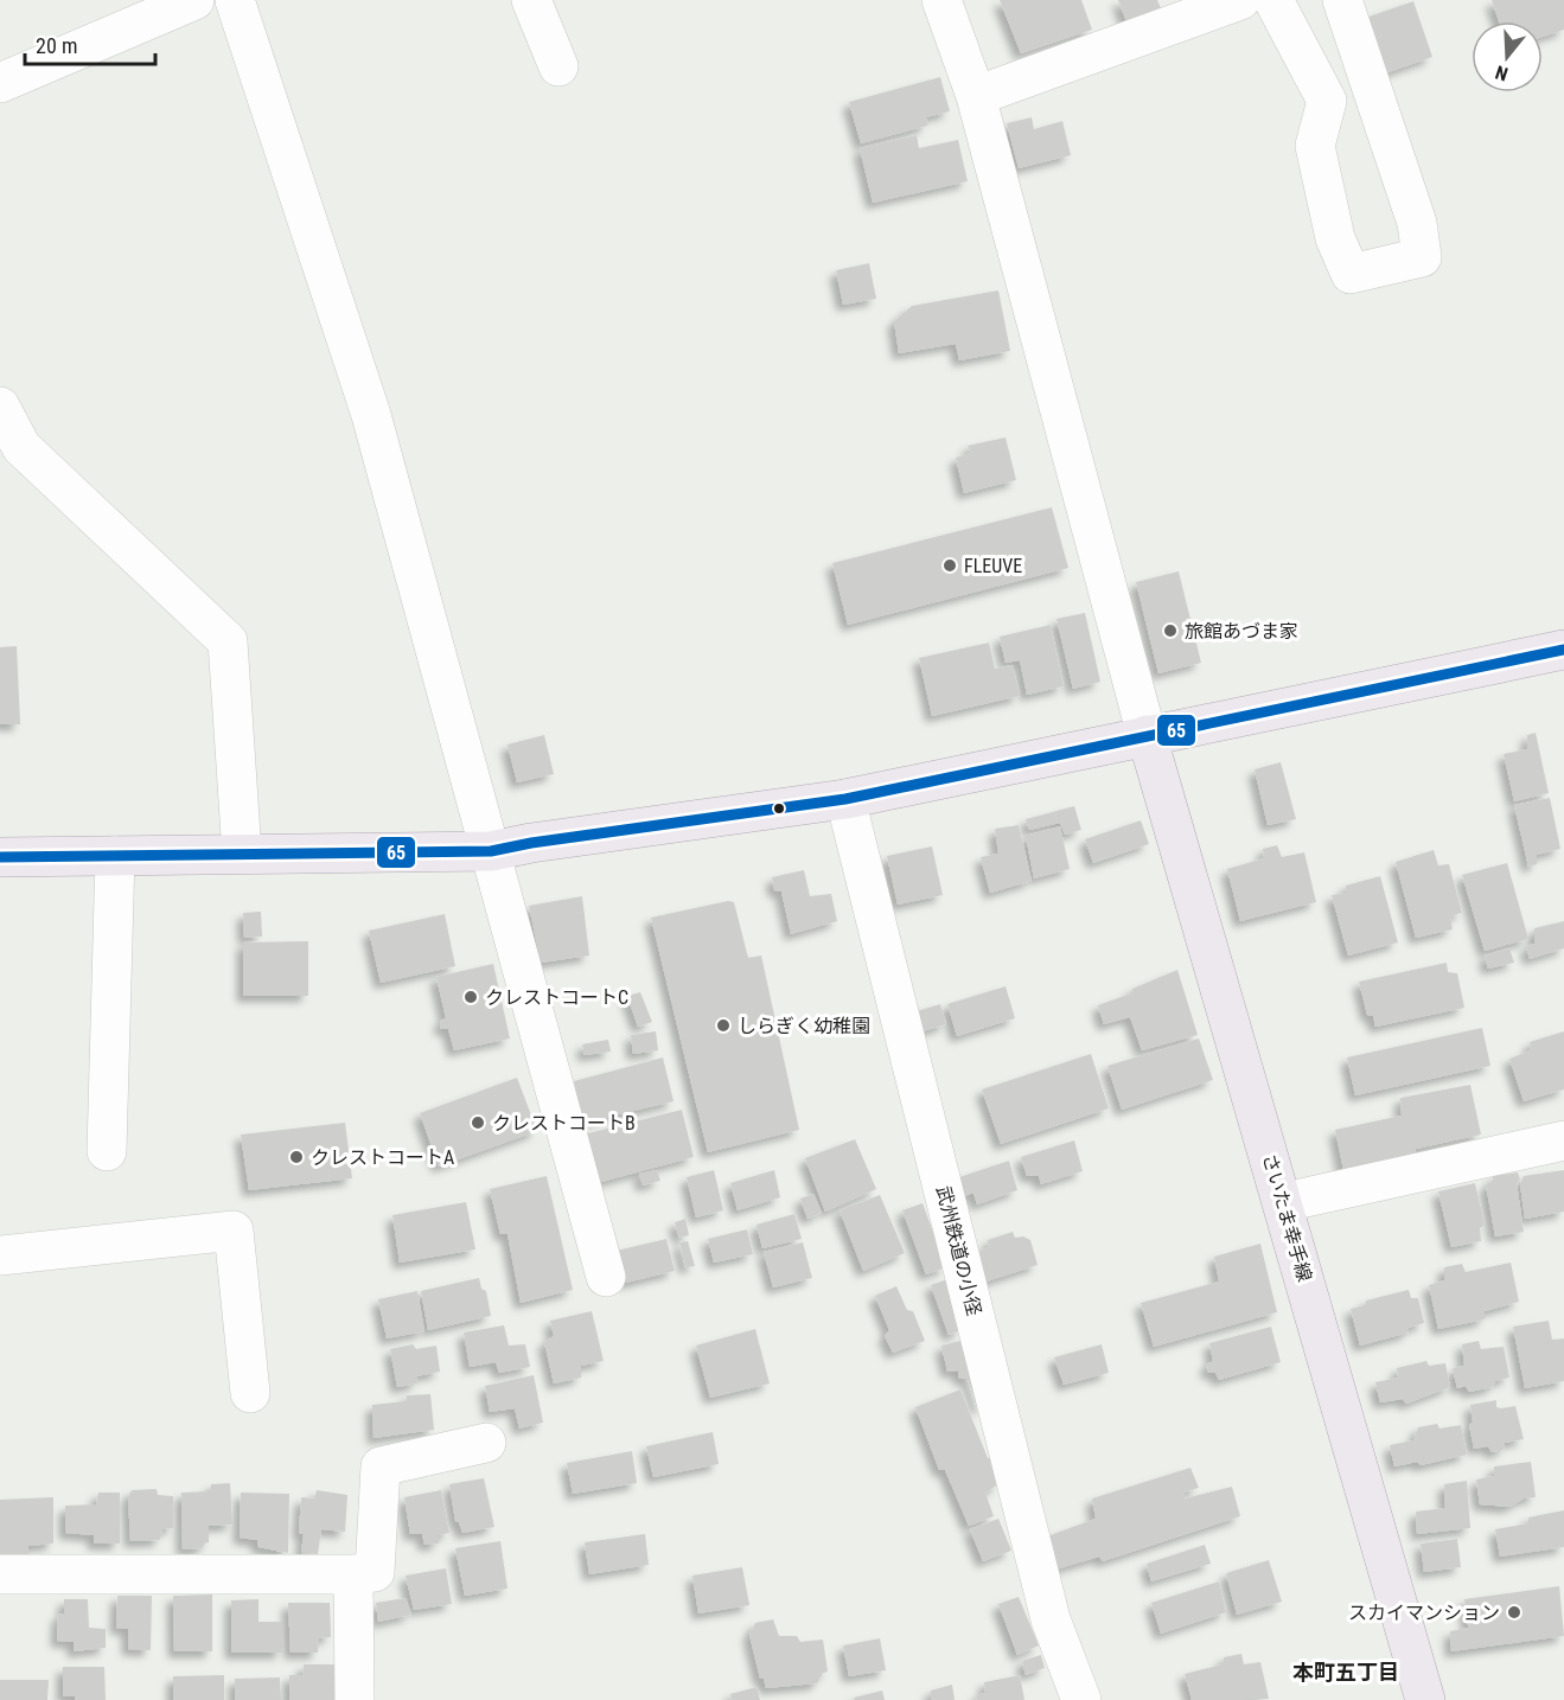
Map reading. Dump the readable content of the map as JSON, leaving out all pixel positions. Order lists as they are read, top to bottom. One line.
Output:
{"streets":{"main road":["さいたま幸手線"],"street":["武州鉄道の小径"]},"districts":["本町五丁目"],"places":["FLEUVE","旅館あづま家","クレストコートC","しらぎく幼稚園","クレストコートB","クレストコートA","スカイマンション"],"lines":["transit line 65"],"scale_bar":"20 m","north":"bottom"}
